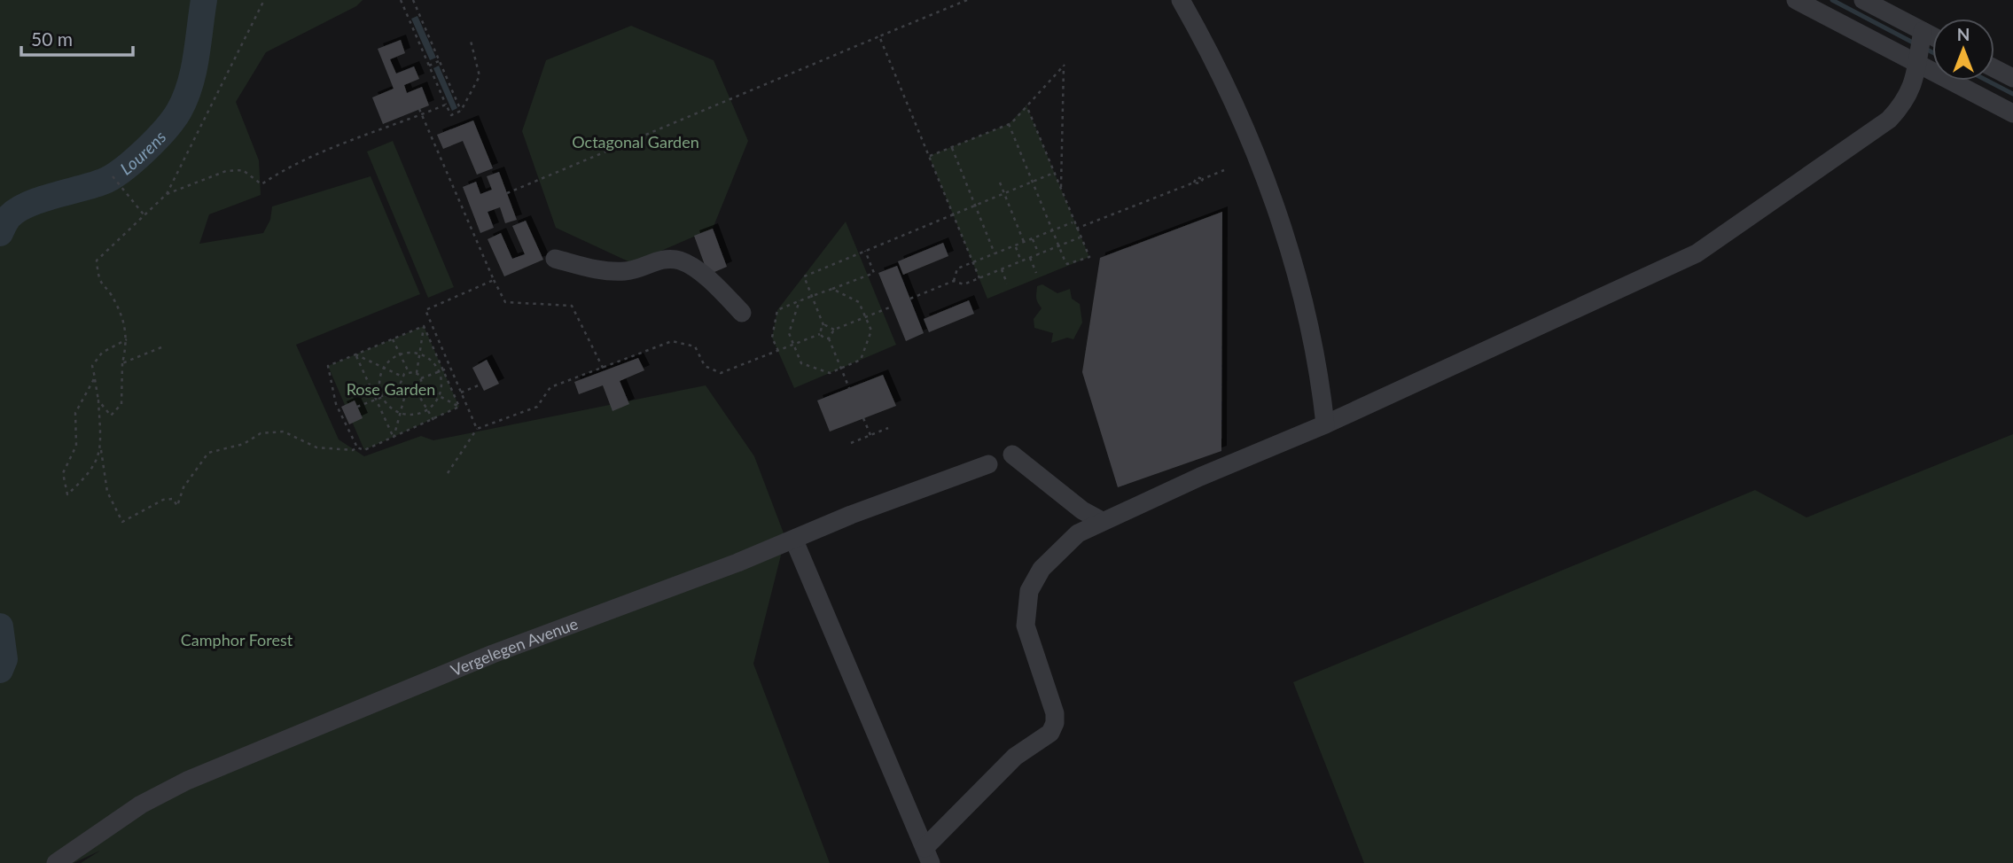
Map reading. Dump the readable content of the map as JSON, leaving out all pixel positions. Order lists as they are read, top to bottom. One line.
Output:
{"streets":{"street":["Vergelegen Avenue"]},"water":["Lourens"],"parks":["Octagonal Garden","Rose Garden","Camphor Forest"],"scale_bar":"50 m","north":"top"}
